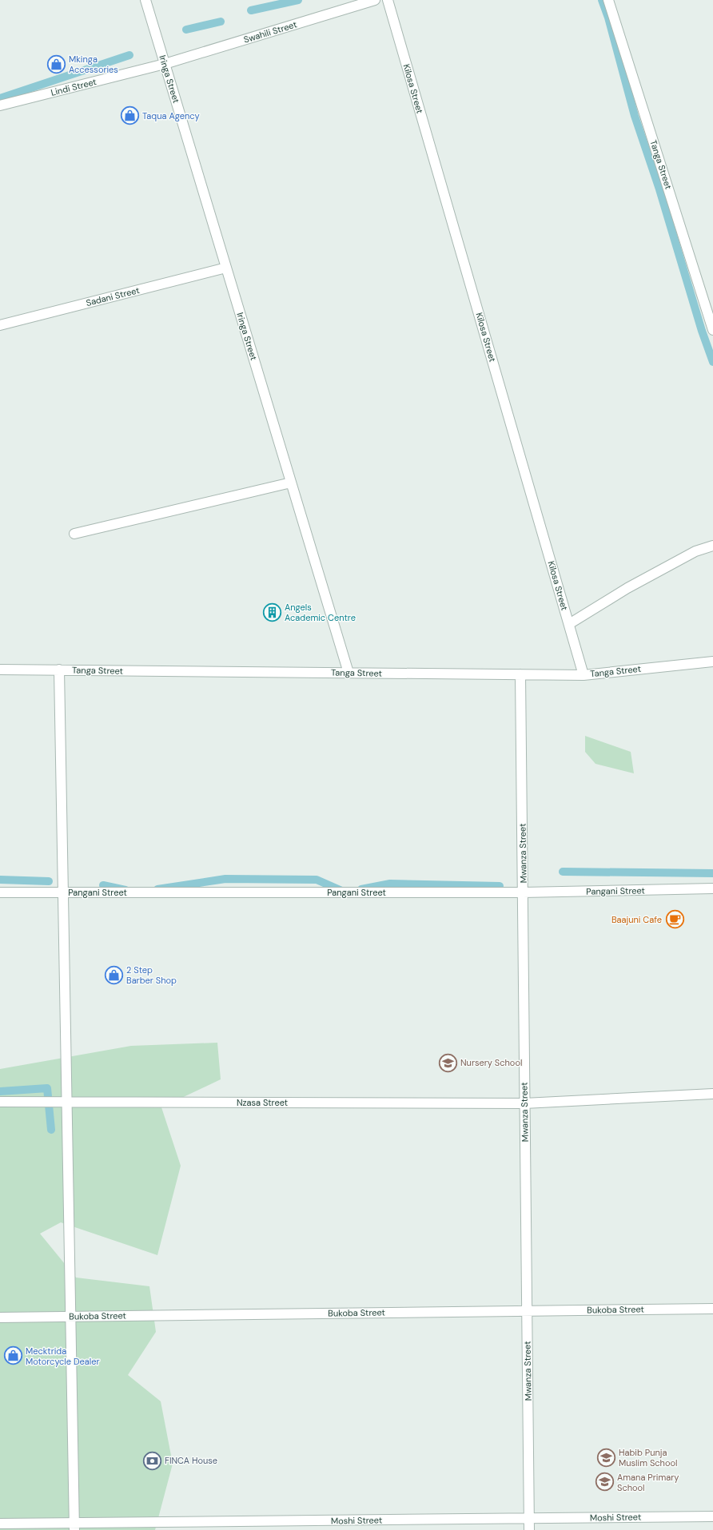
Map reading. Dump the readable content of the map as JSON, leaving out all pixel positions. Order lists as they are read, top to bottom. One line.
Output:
{"streets":{"street":["Swahili Street","Iringa Street","Lindi Street","Kilosa Street","Tanga Street","Sadani Street","Mwanza Street","Pangani Street","Nzasa Street","Bukoba Street","Moshi Street"]},"crossings":[["Swahili Street","Iringa Street"],["Swahili Street","Lindi Street"],["Iringa Street","Lindi Street"],["Iringa Street","Tanga Street"],["Iringa Street","Sadani Street"],["Kilosa Street","Tanga Street"],["Tanga Street","Mwanza Street"],["Mwanza Street","Pangani Street"],["Mwanza Street","Nzasa Street"],["Mwanza Street","Bukoba Street"],["Mwanza Street","Moshi Street"]],"places":{"shop":["Mkinga Accessories","Taqua Agency","2 Step Barber Shop","Mecktrida Motorcycle Dealer"],"building":["Angels Academic Centre"],"cafe":["Baajuni Cafe"],"school or university":["Nursery School","Habib Punja Muslim School","Amana Primary School"],"bank":["FINCA House"]}}
